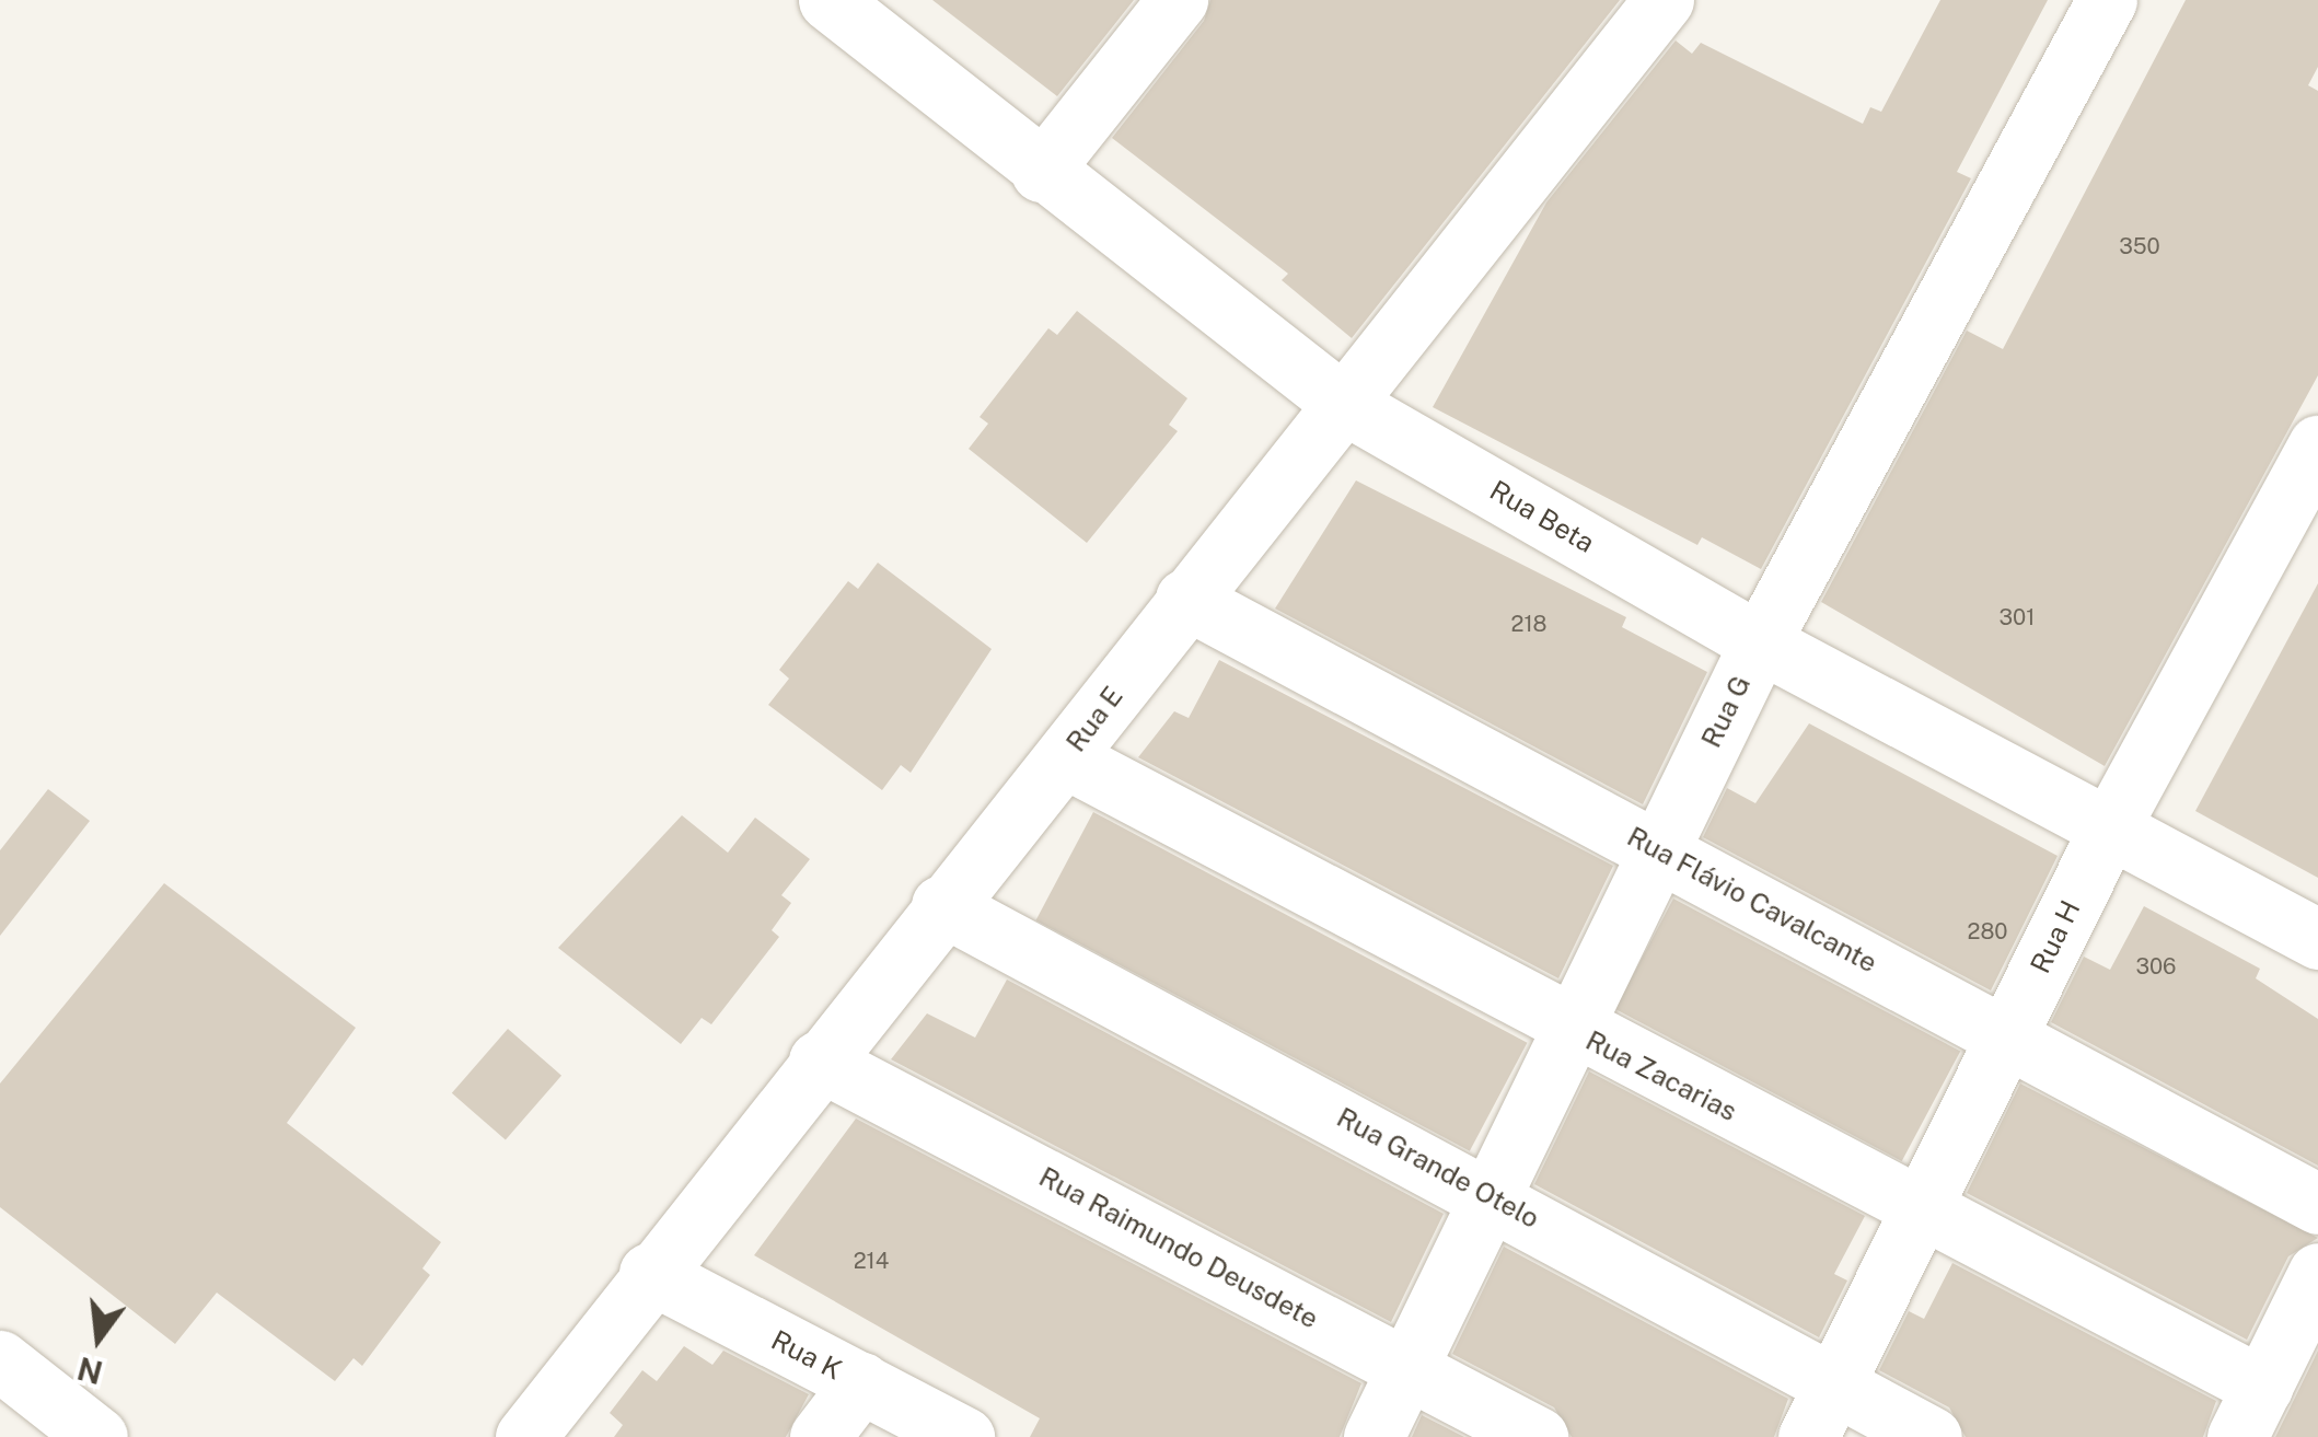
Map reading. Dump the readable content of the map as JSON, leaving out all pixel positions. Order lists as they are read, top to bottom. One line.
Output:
{"streets":{"street":["Rua Beta","Rua G","Rua E","Rua Flávio Cavalcante","Rua H","Rua Zacarias","Rua Grande Otelo","Rua Raimundo Deusdete","Rua K"]},"crossings":[["Rua Beta","Rua G"],["Rua Beta","Rua E"],["Rua Beta","Rua H"],["Rua G","Rua Flávio Cavalcante"],["Rua G","Rua Zacarias"],["Rua G","Rua Grande Otelo"],["Rua G","Rua Raimundo Deusdete"],["Rua E","Rua Flávio Cavalcante"],["Rua E","Rua Zacarias"],["Rua E","Rua Grande Otelo"],["Rua E","Rua Raimundo Deusdete"],["Rua E","Rua K"],["Rua Flávio Cavalcante","Rua H"],["Rua H","Rua Zacarias"],["Rua H","Rua Grande Otelo"]],"house_numbers":["350","301","218","280","306","214"],"north":"bottom"}
